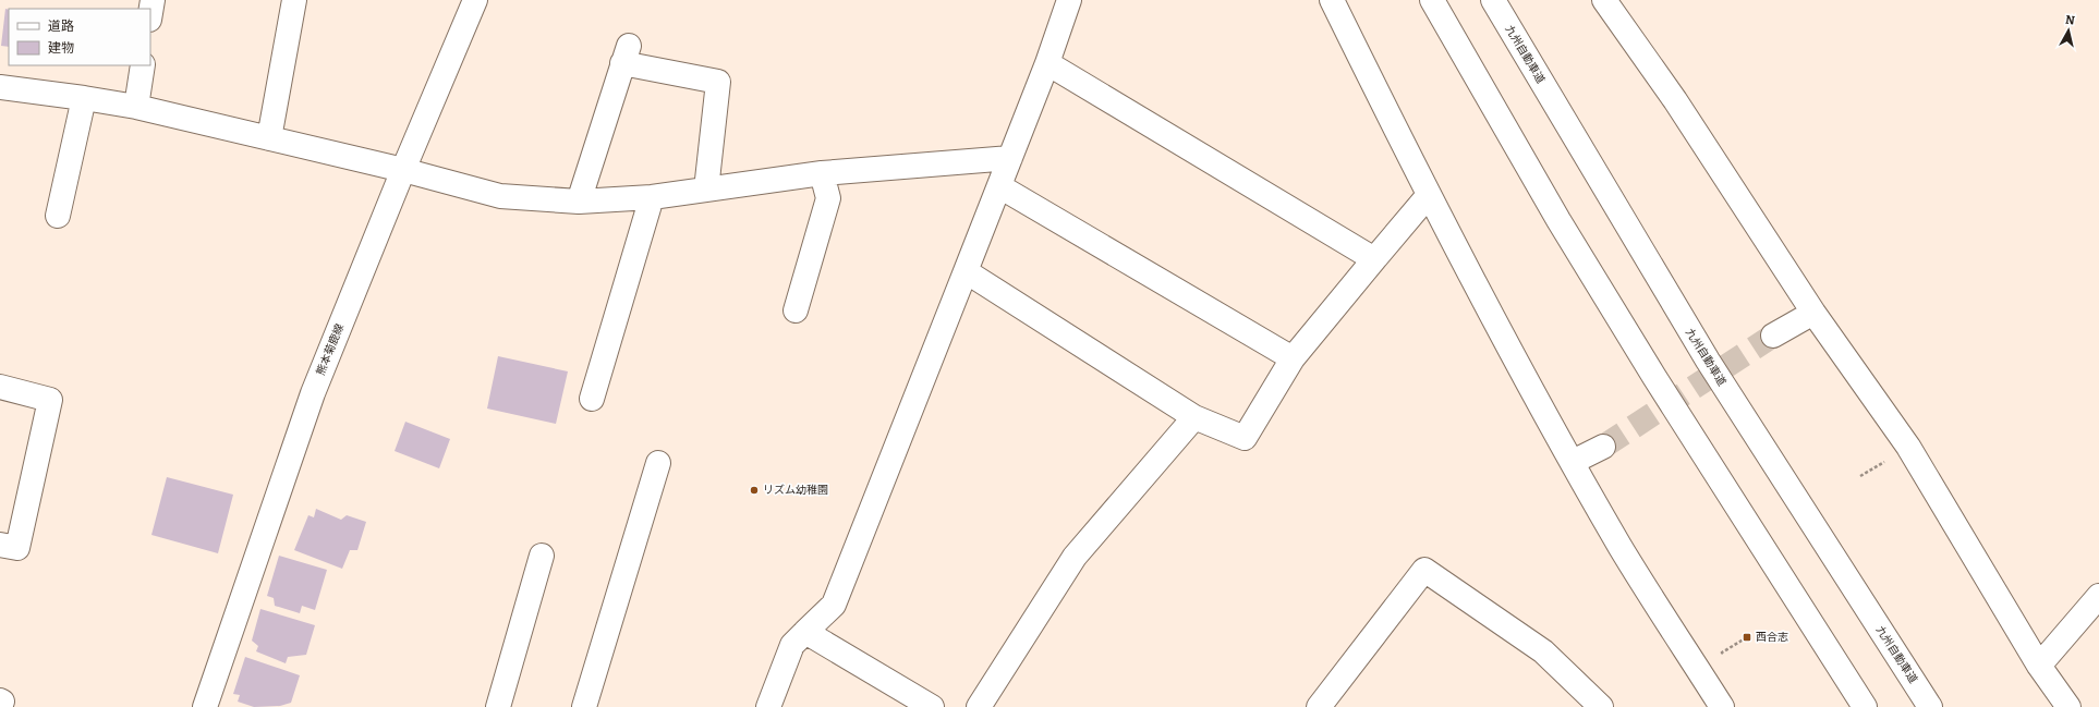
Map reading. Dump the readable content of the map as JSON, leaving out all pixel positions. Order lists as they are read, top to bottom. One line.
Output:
{"streets":{"main road":["九州自動車道","熊本菊鹿線"]},"places":{"other":["リズム幼稚園"],"transit":["西合志"]},"legend":["道路","建物"],"north":"top"}
